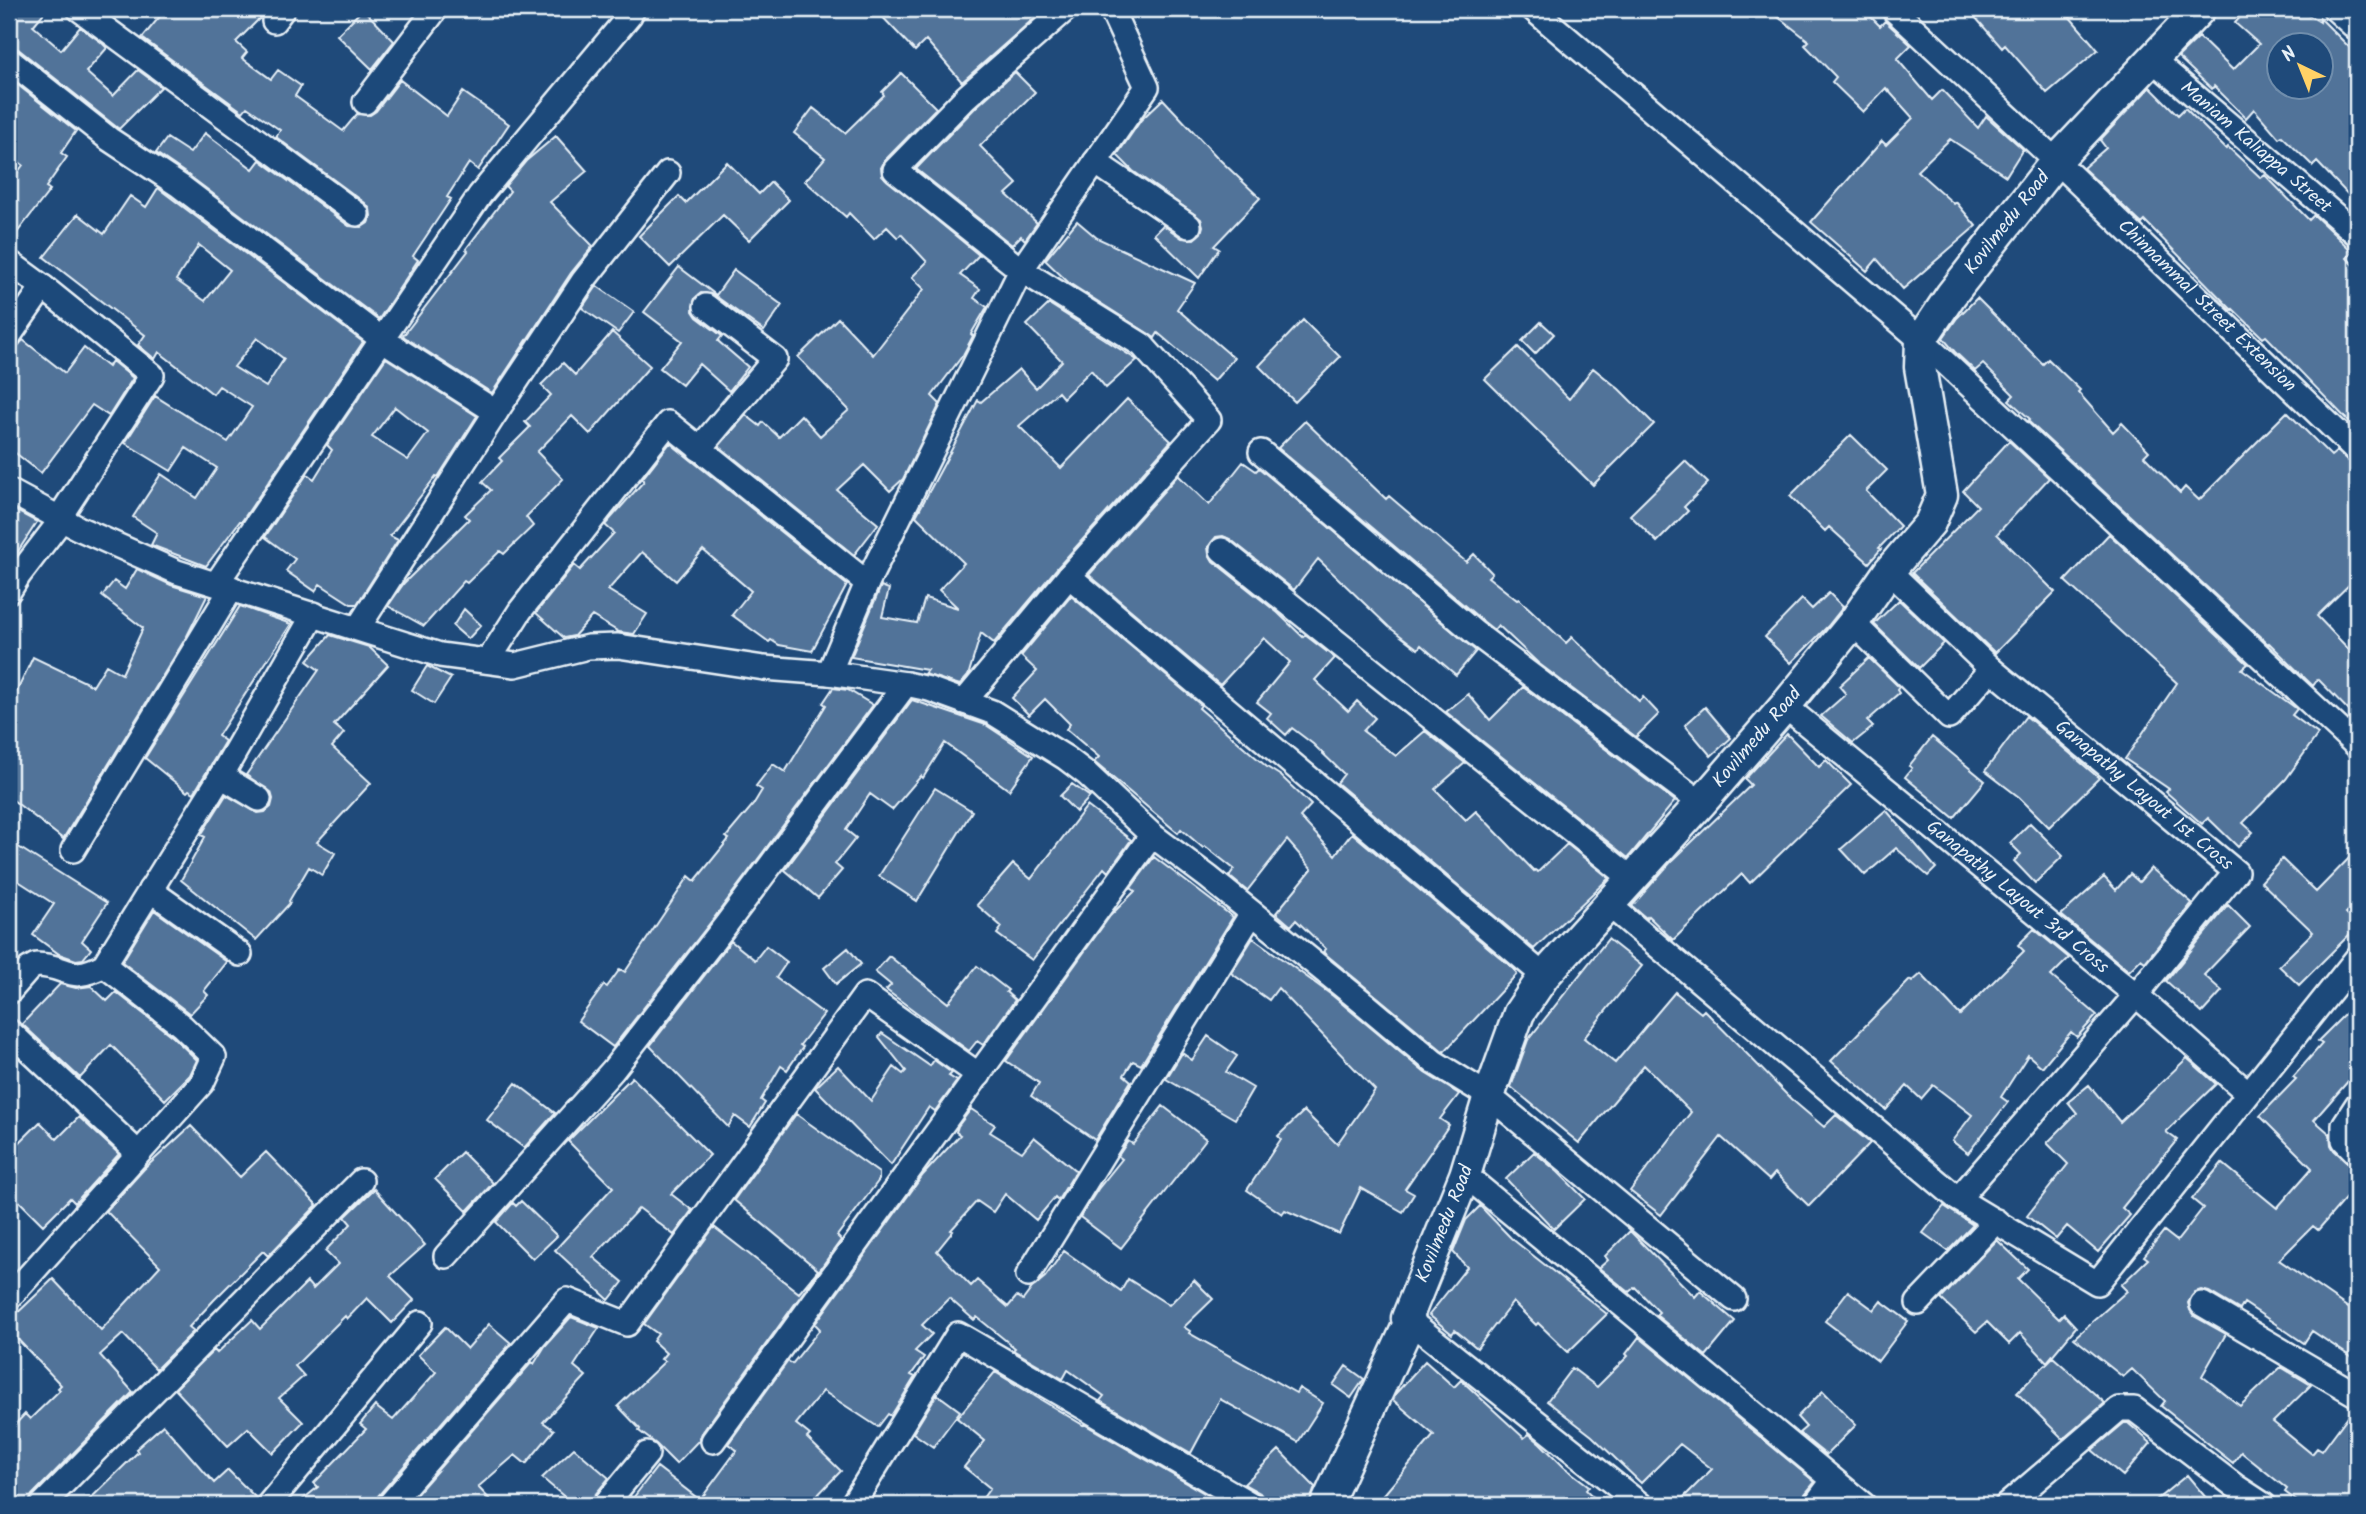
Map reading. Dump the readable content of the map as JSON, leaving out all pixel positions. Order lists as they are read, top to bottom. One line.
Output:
{"streets":{"street":["Maniam Kaliappa Street","Kovilmedu Road","Chinnammal Street Extension","Ganapathy Layout 1st Cross","Ganapathy Layout 3rd Cross"]},"crossings":[["Maniam Kaliappa Street","Kovilmedu Road"],["Kovilmedu Road","Chinnammal Street Extension"],["Kovilmedu Road","Ganapathy Layout 1st Cross"],["Kovilmedu Road","Ganapathy Layout 3rd Cross"],["Ganapathy Layout 1st Cross","Ganapathy Layout 3rd Cross"]],"north":"top left"}
